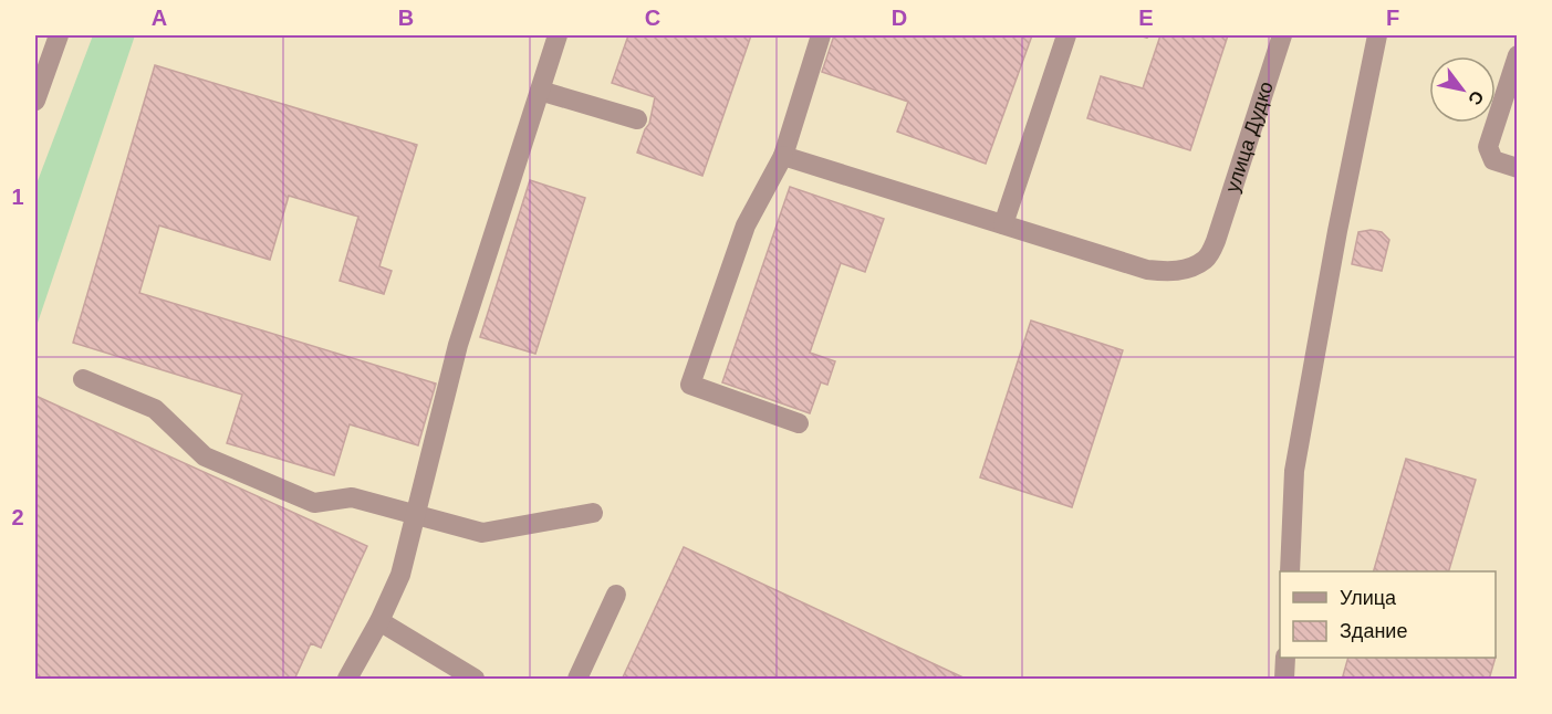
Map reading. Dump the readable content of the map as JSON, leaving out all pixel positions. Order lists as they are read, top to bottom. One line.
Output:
{"streets":{"street":["улица Дудко"]},"legend":["Улица","Здание"],"north":"bottom right","grid":{"columns":["A","B","C","D","E","F"],"rows":["1","2"]}}
